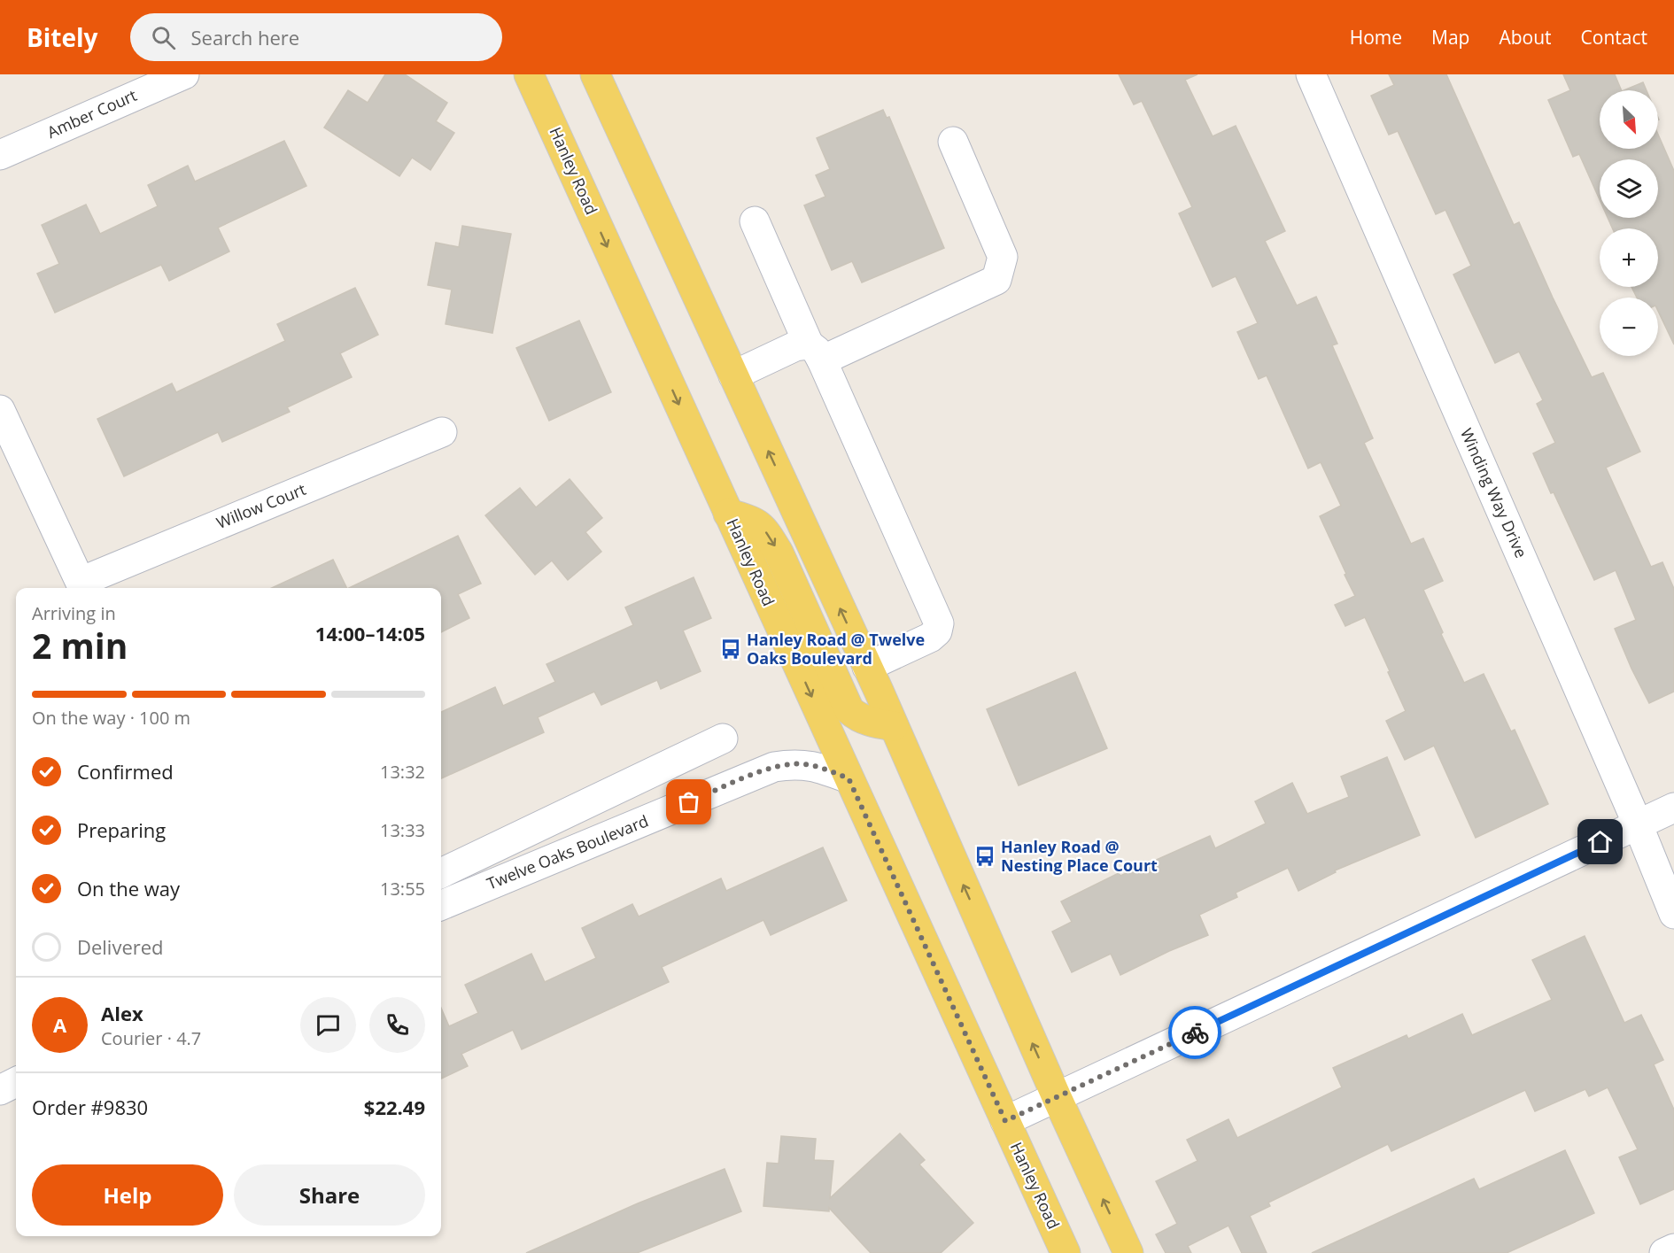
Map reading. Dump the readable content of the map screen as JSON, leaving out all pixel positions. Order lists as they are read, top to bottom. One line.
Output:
{"streets":{"main road":["Hanley Road"],"street":["Amber Court","Winding Way Drive","Willow Court","Twelve Oaks Boulevard"]},"crossings":[["Hanley Road","Twelve Oaks Boulevard"]],"places":{"bus stop":["Hanley Road @ Twelve Oaks Boulevard","Hanley Road @ Nesting Place Court"]},"north":"bottom right","page":{"header":"Bitely","search":"Search here","nav":["Home","Map","About","Contact"],"map_buttons":["+","−"],"heading":["2 min","Arriving in","14:00–14:05"],"panel":["Alex","Courier · 4.7","Order #9830","$22.49"],"bar":"On the way · 100 m","list":[["Confirmed","13:32"],["Preparing","13:33"],["On the way","13:55"],"Delivered"],"round":"A","buttons":["Help","Share"]}}
